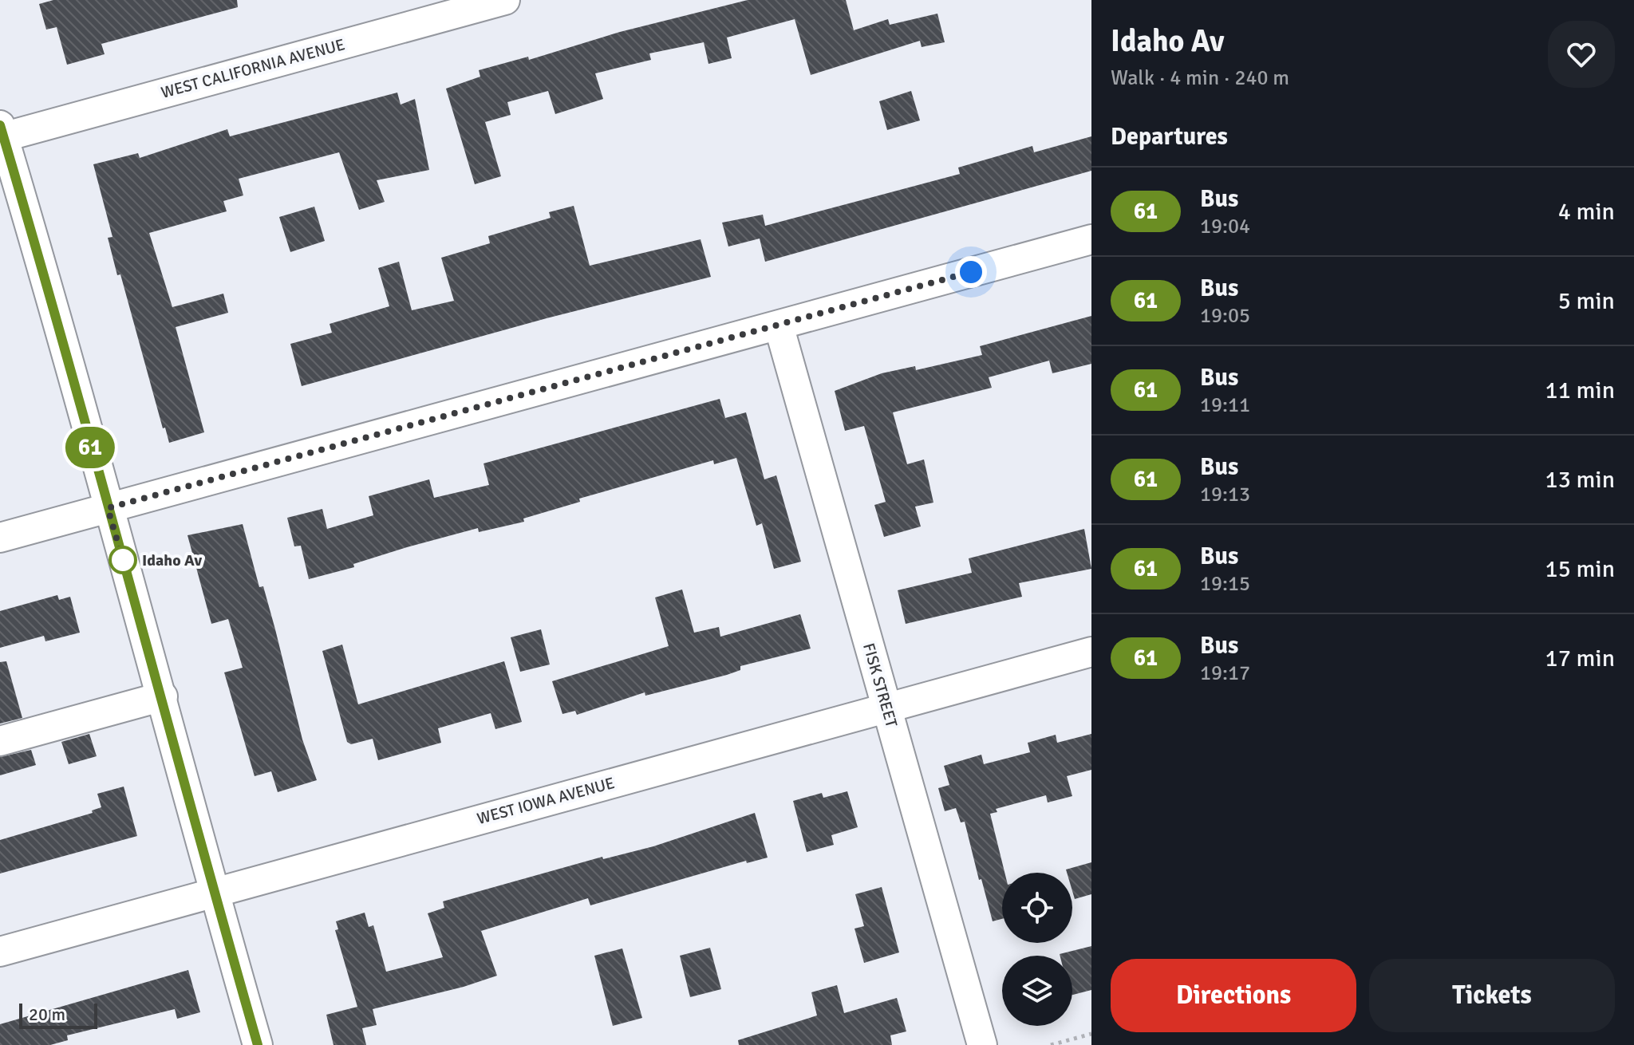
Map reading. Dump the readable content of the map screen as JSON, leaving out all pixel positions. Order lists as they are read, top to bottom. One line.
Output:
{"streets":{"street":["WEST CALIFORNIA AVENUE","FISK STREET","WEST IOWA AVENUE"]},"crossings":[["FISK STREET","WEST IOWA AVENUE"]],"places":["Idaho Av"],"lines":["bus line 61"],"scale_bar":"20 m","page":{"on_map":"61","heading":[["Idaho Av","Walk · 4 min · 240 m"],"Departures"],"list":[{"mark":"61","name":"Bus","note":"19:04","value":"4 min"},{"mark":"61","name":"Bus","note":"19:05","value":"5 min"},{"mark":"61","name":"Bus","note":"19:11","value":"11 min"},{"mark":"61","name":"Bus","note":"19:13","value":"13 min"},{"mark":"61","name":"Bus","note":"19:15","value":"15 min"},{"mark":"61","name":"Bus","note":"19:17","value":"17 min"}],"buttons":["Directions","Tickets"],"scale":"20 m"}}
